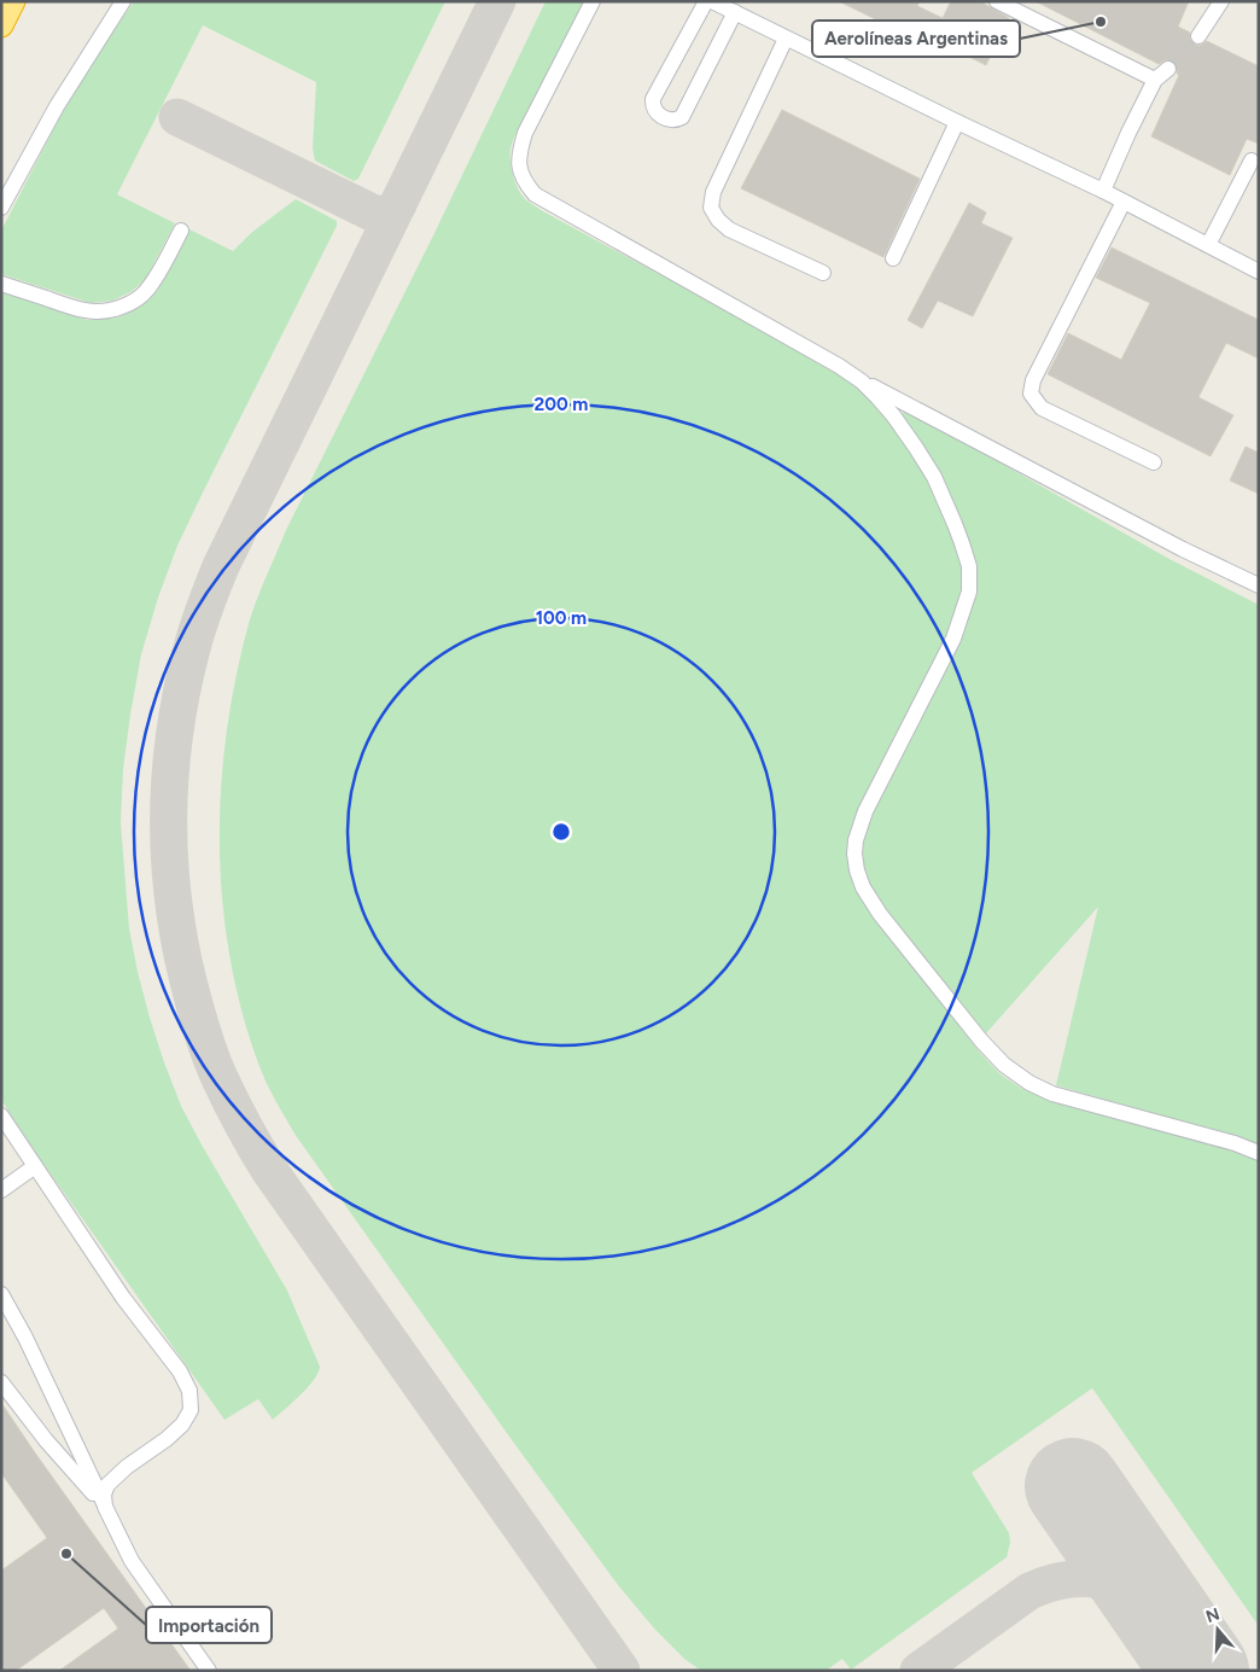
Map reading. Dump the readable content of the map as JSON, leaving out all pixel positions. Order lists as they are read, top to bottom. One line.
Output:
{"places":["Aerolíneas Argentinas","Importación"],"north":"top","rings":["200 m","100 m"]}
